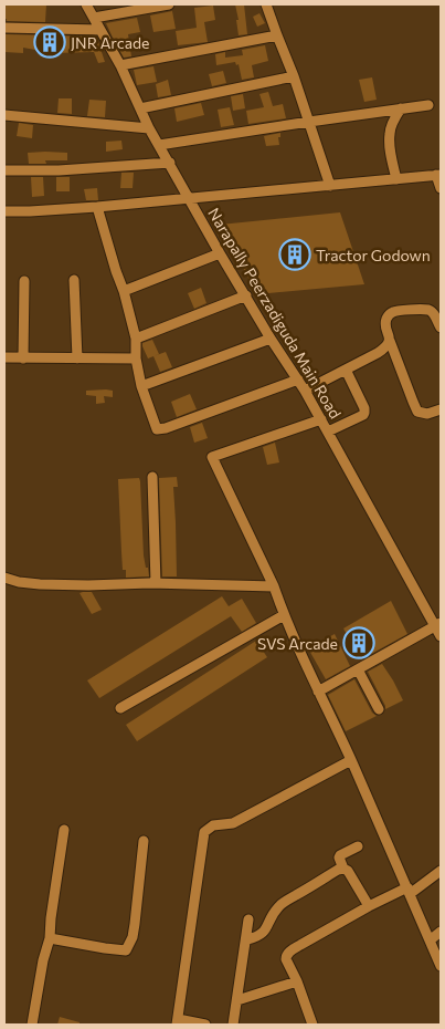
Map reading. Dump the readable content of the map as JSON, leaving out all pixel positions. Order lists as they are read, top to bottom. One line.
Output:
{"streets":{"street":["Narapally Peerzadiguda Main Road"]},"places":{"building":["JNR Arcade","Tractor Godown","SVS Arcade"]}}
